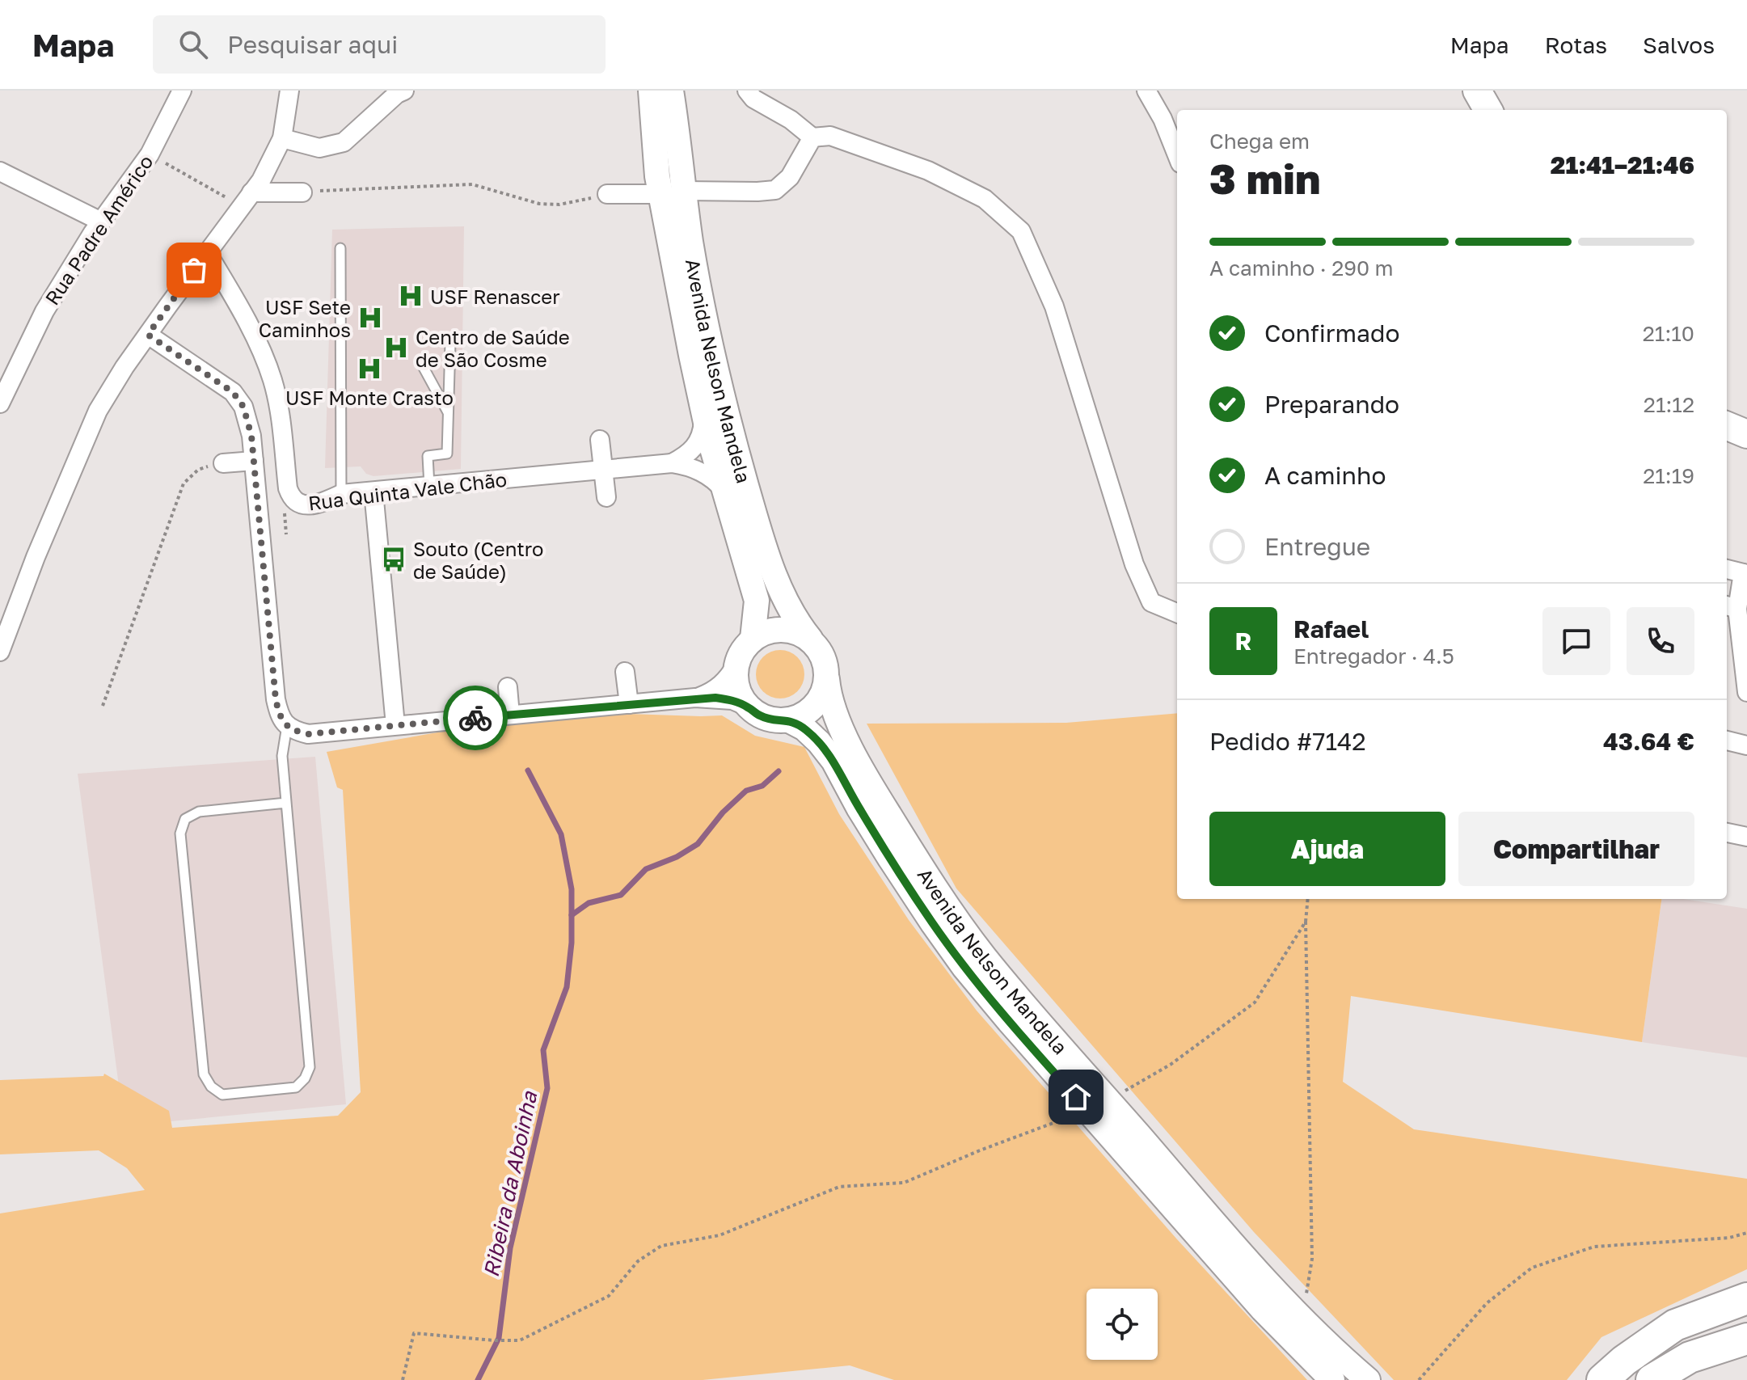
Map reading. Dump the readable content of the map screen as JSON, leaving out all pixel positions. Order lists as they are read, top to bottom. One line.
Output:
{"streets":{"main road":["Avenida Nelson Mandela"],"street":["Rua Padre Américo","Rua Quinta Vale Chão"]},"crossings":[["Avenida Nelson Mandela","Rua Quinta Vale Chão"]],"water":["Ribeira da Aboinha"],"places":{"hospital":["USF Renascer","USF Sete Caminhos","Centro de Saúde de São Cosme","USF Monte Crasto"],"bus stop":["Souto (Centro de Saúde)"]},"page":{"header":"Mapa","search":"Pesquisar aqui","nav":["Mapa","Rotas","Salvos"],"heading":["3 min","Chega em","21:41–21:46"],"panel":["Rafael","Entregador · 4.5","Pedido #7142","43.64 €"],"bar":"A caminho · 290 m","list":[["Confirmado","21:10"],["Preparando","21:12"],["A caminho","21:19"],"Entregue"],"round":"R","buttons":["Ajuda","Compartilhar"]}}
